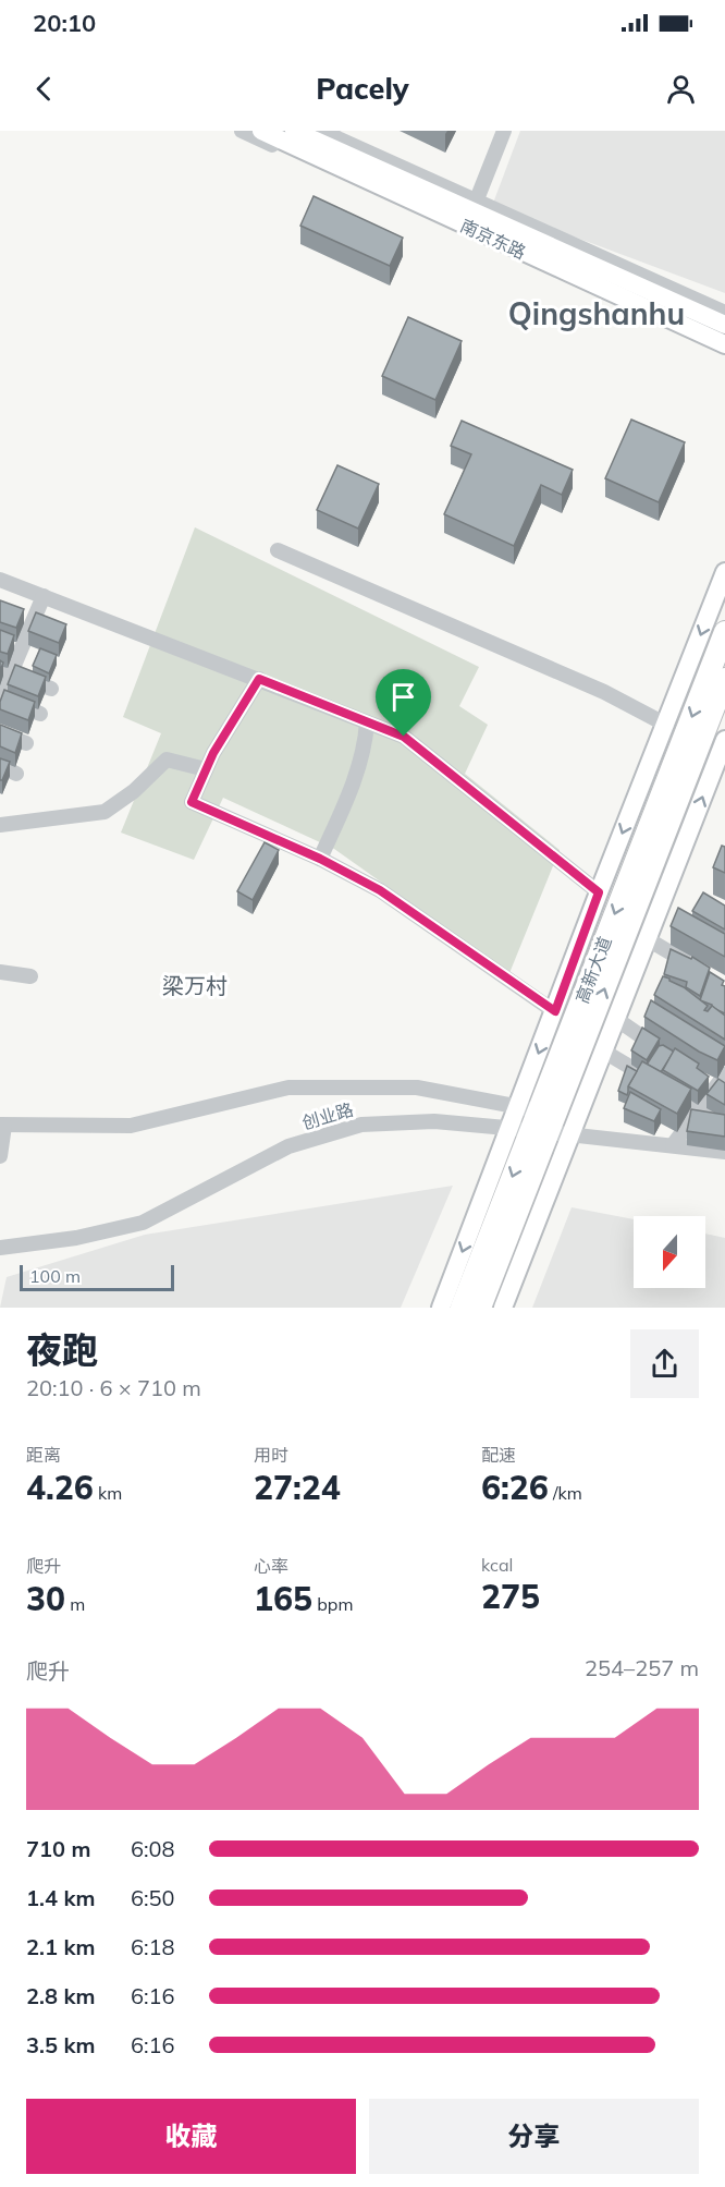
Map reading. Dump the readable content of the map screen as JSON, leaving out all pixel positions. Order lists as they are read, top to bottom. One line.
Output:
{"streets":{"highway":["高新大道"],"main road":["南京东路"],"street":["创业路"]},"crossings":[["高新大道","创业路"]],"districts":["Qingshanhu","梁万村"],"scale_bar":"100 m","north":"bottom","page":{"status":"20:10","header":"Pacely","scale":"100 m","heading":["夜跑","20:10 · 6 × 710 m"],"stats":[["距离","4.26 km"],["用时","27:24"],["配速","6:26 /km"],["爬升","30 m"],["心率","165 bpm"],["kcal","275"]],"chart":["爬升","254–257 m"],"list":[{"name":"710 m","note":"6:08"},{"name":"1.4 km","note":"6:50"},{"name":"2.1 km","note":"6:18"},{"name":"2.8 km","note":"6:16"},{"name":"3.5 km","note":"6:16"}],"buttons":["收藏","分享"]}}
